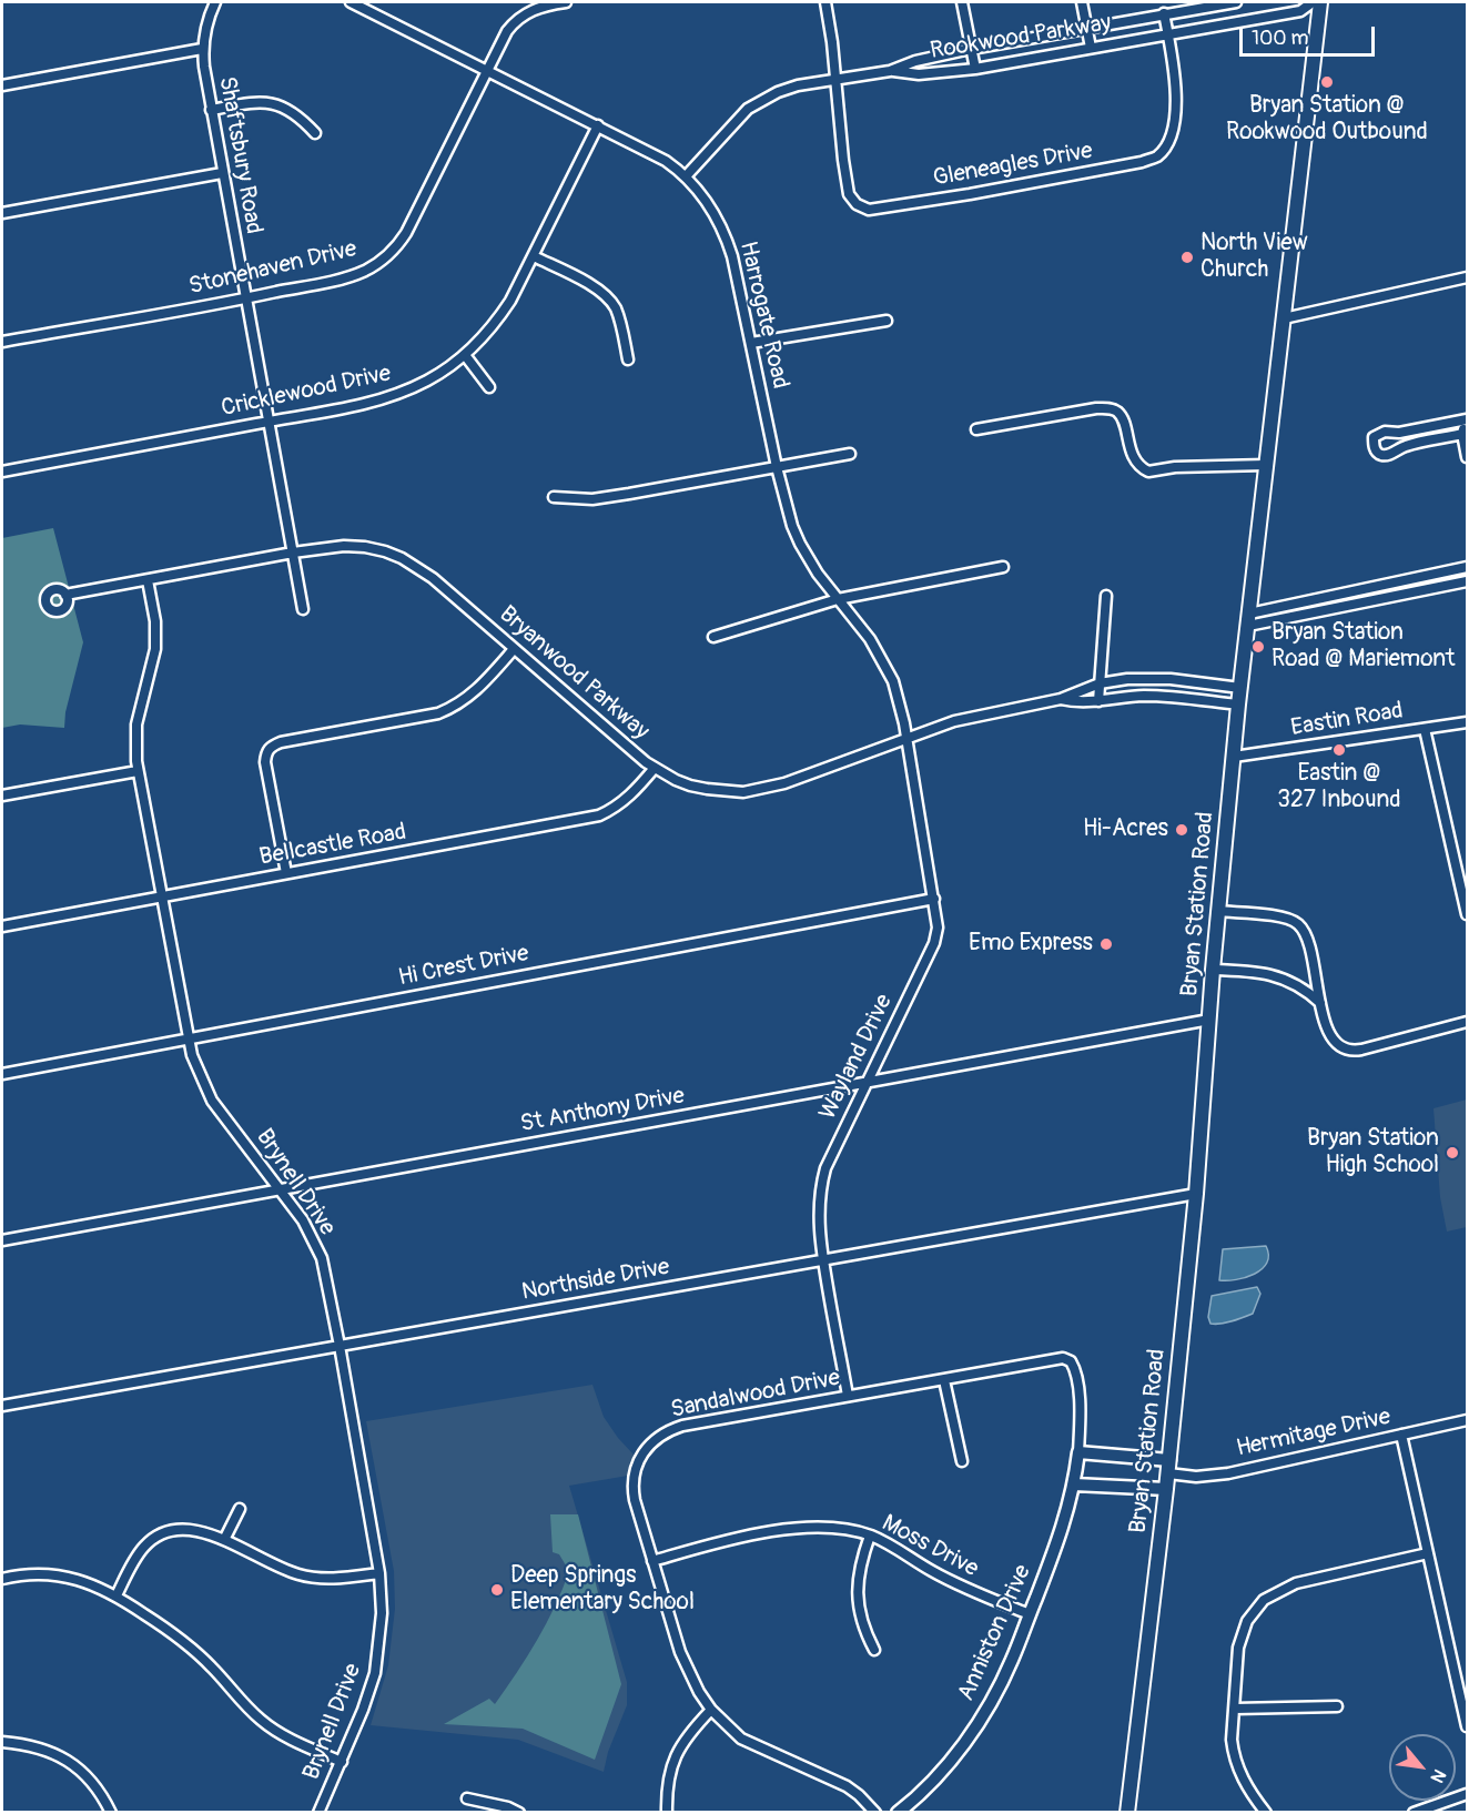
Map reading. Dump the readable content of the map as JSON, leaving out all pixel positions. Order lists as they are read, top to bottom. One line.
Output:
{"streets":{"main road":["Bryan Station Road"],"street":["Rookwood Parkway","Shaftsbury Road","Gleneagles Drive","Stonehaven Drive","Harrogate Road","Cricklewood Drive","Bryanwood Parkway","Eastin Road","Bellcastle Road","Hi Crest Drive","Wayland Drive","St Anthony Drive","Brynell Drive","Northside Drive","Sandalwood Drive","Hermitage Drive","Moss Drive","Anniston Drive"]},"crossings":[["Rookwood Parkway","Gleneagles Drive"],["Rookwood Parkway","Harrogate Road"],["Shaftsbury Road","Stonehaven Drive"],["Shaftsbury Road","Cricklewood Drive"],["Shaftsbury Road","Bryanwood Parkway"],["Stonehaven Drive","Harrogate Road"],["Harrogate Road","Cricklewood Drive"],["Harrogate Road","Bryanwood Parkway"],["Harrogate Road","Wayland Drive"],["Bryanwood Parkway","Bellcastle Road"],["Bryanwood Parkway","Bryan Station Road"],["Bryanwood Parkway","Wayland Drive"],["Bryanwood Parkway","Brynell Drive"],["Eastin Road","Bryan Station Road"],["Bellcastle Road","Brynell Drive"],["Bryan Station Road","St Anthony Drive"],["Bryan Station Road","Northside Drive"],["Bryan Station Road","Hermitage Drive"],["Hi Crest Drive","Wayland Drive"],["Hi Crest Drive","Brynell Drive"],["Wayland Drive","St Anthony Drive"],["Wayland Drive","Northside Drive"],["Wayland Drive","Sandalwood Drive"],["St Anthony Drive","Brynell Drive"],["Brynell Drive","Northside Drive"],["Sandalwood Drive","Moss Drive"],["Sandalwood Drive","Anniston Drive"],["Moss Drive","Anniston Drive"]],"places":["Bryan Station @ Rookwood Outbound","North View Church","Bryan Station Road @ Mariemont","Eastin @ 327 Inbound","Hi-Acres","Emo Express","Bryan Station High School","Deep Springs Elementary School"],"scale_bar":"100 m","north":"bottom right"}
